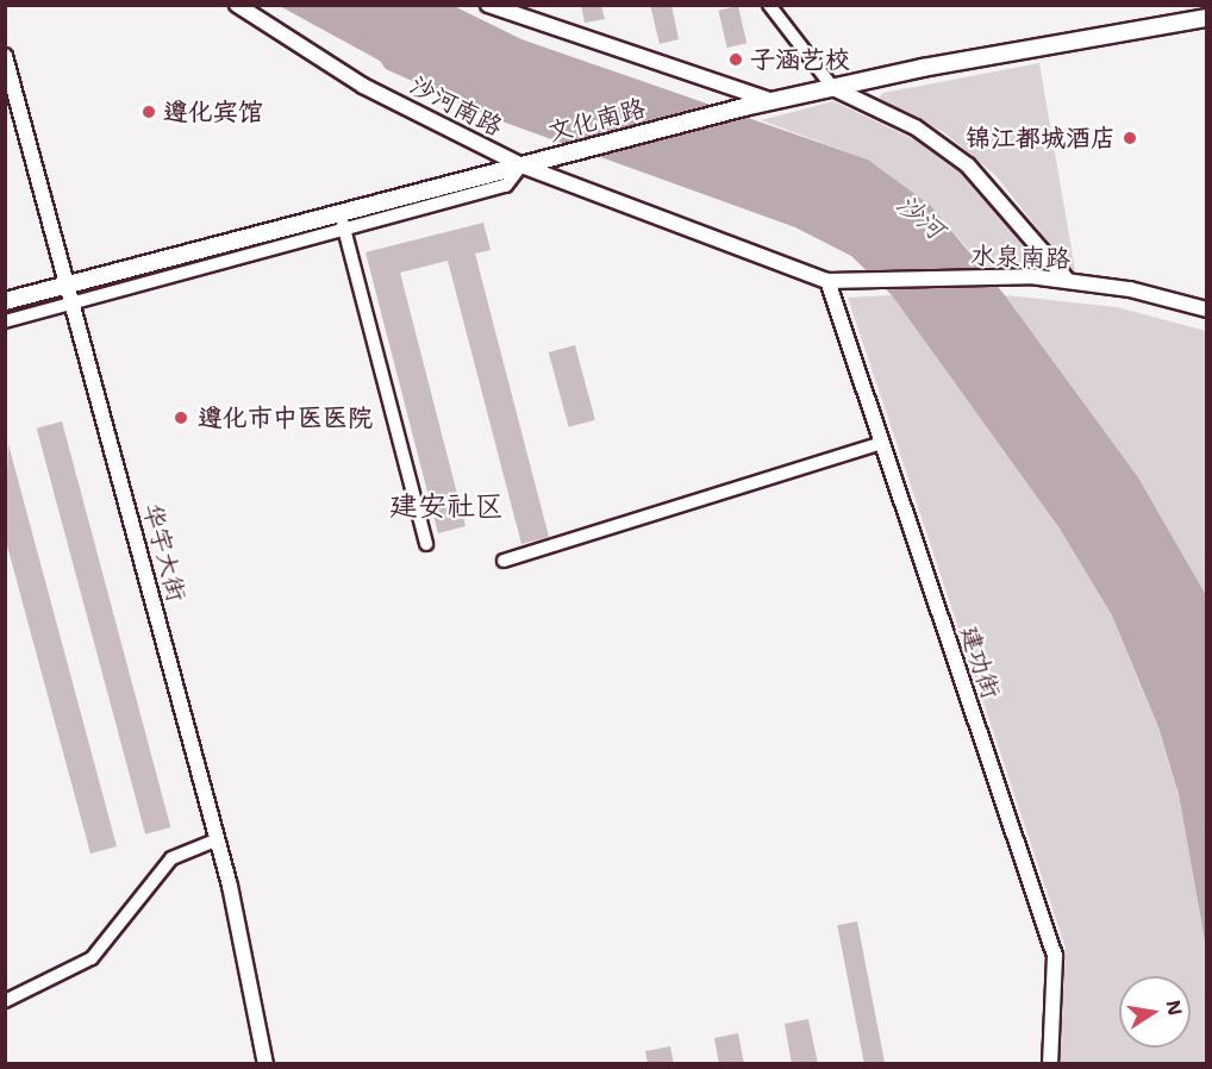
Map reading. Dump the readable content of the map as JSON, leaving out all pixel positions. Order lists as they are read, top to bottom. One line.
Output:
{"streets":{"main road":["文化南路"],"street":["沙河南路","水泉南路","华宇大街","建功街"]},"crossings":[["沙河南路","文化南路"],["沙河南路","水泉南路"],["沙河南路","建功街"],["文化南路","华宇大街"],["水泉南路","建功街"]],"districts":["建安社区"],"water":["沙河"],"places":["子涵艺校","遵化宾馆","锦江都城酒店","遵化市中医医院"],"north":"right"}
